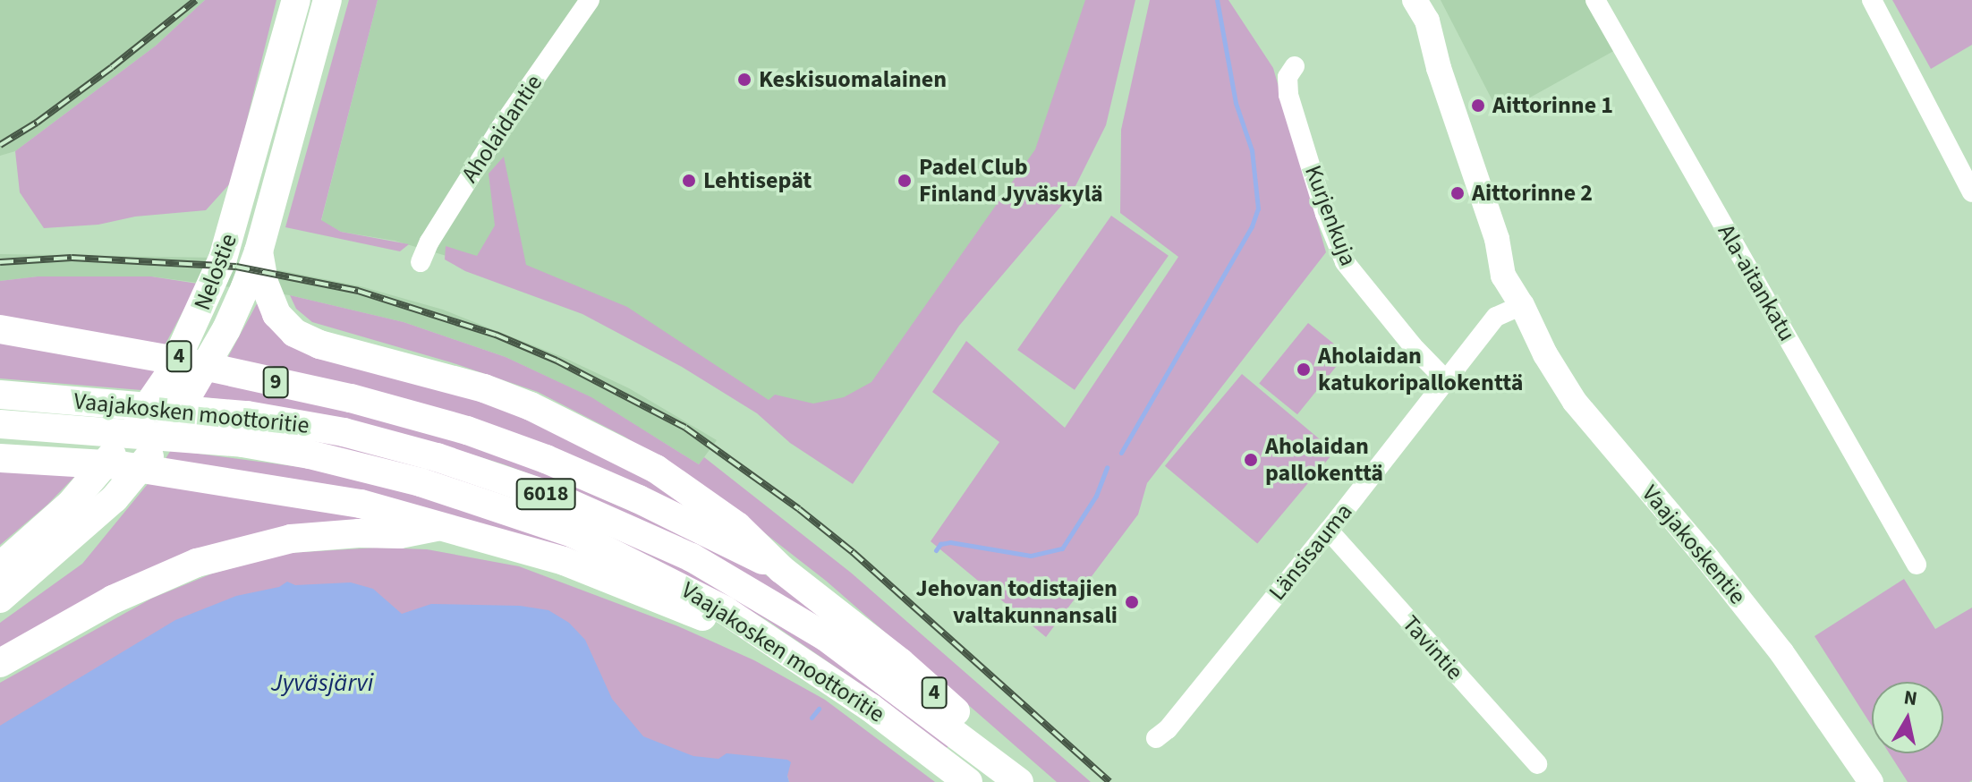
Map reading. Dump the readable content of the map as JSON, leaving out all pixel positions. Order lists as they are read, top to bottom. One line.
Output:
{"streets":{"highway":["Nelostie","4","9","Vaajakosken moottoritie","6018"],"main road":["Vaajakoskentie"],"street":["Aholaidantie","Kurjenkuja","Ala-aitankatu","Länsisauma","Tavintie"]},"crossings":[["Kurjenkuja","Länsisauma"],["Nelostie","4"],["4","9"],["4","Vaajakosken moottoritie"],["Vaajakoskentie","Länsisauma"],["Länsisauma","Tavintie"]],"water":["Jyväsjärvi"],"places":["Keskisuomalainen","Aittorinne 1","Lehtisepät","Padel Club Finland Jyväskylä","Aittorinne 2","Aholaidan katukoripallokenttä","Aholaidan pallokenttä","Jehovan todistajien valtakunnansali"],"north":"top"}
